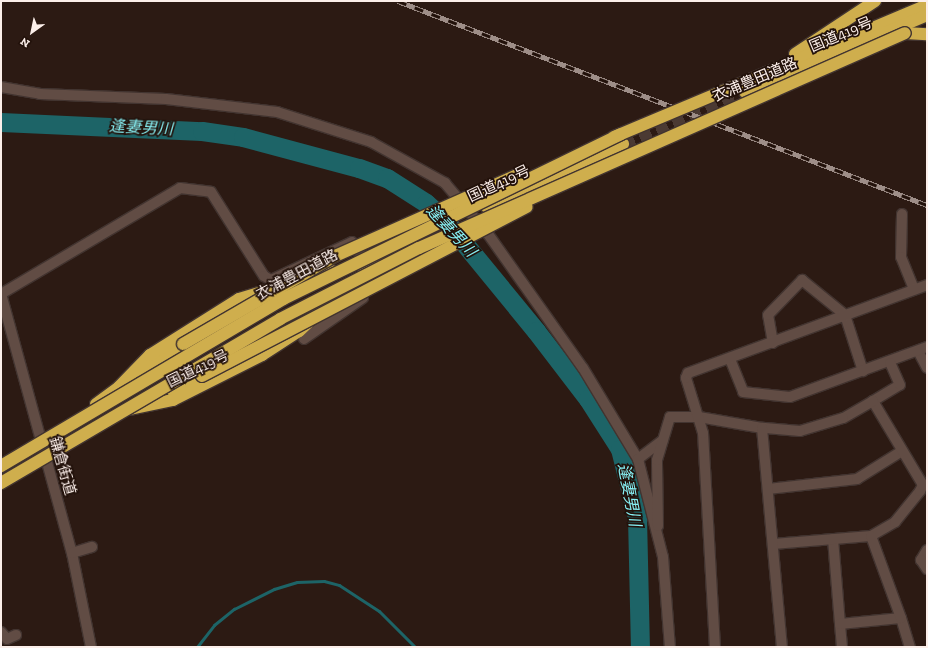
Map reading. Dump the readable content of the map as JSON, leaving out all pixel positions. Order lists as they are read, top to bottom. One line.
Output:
{"streets":{"highway":["国道419号","衣浦豊田道路"],"street":["鎌倉街道"]},"crossings":[["国道419号","衣浦豊田道路"],["国道419号","鎌倉街道"]],"water":["逢妻男川"],"north":"bottom left"}
